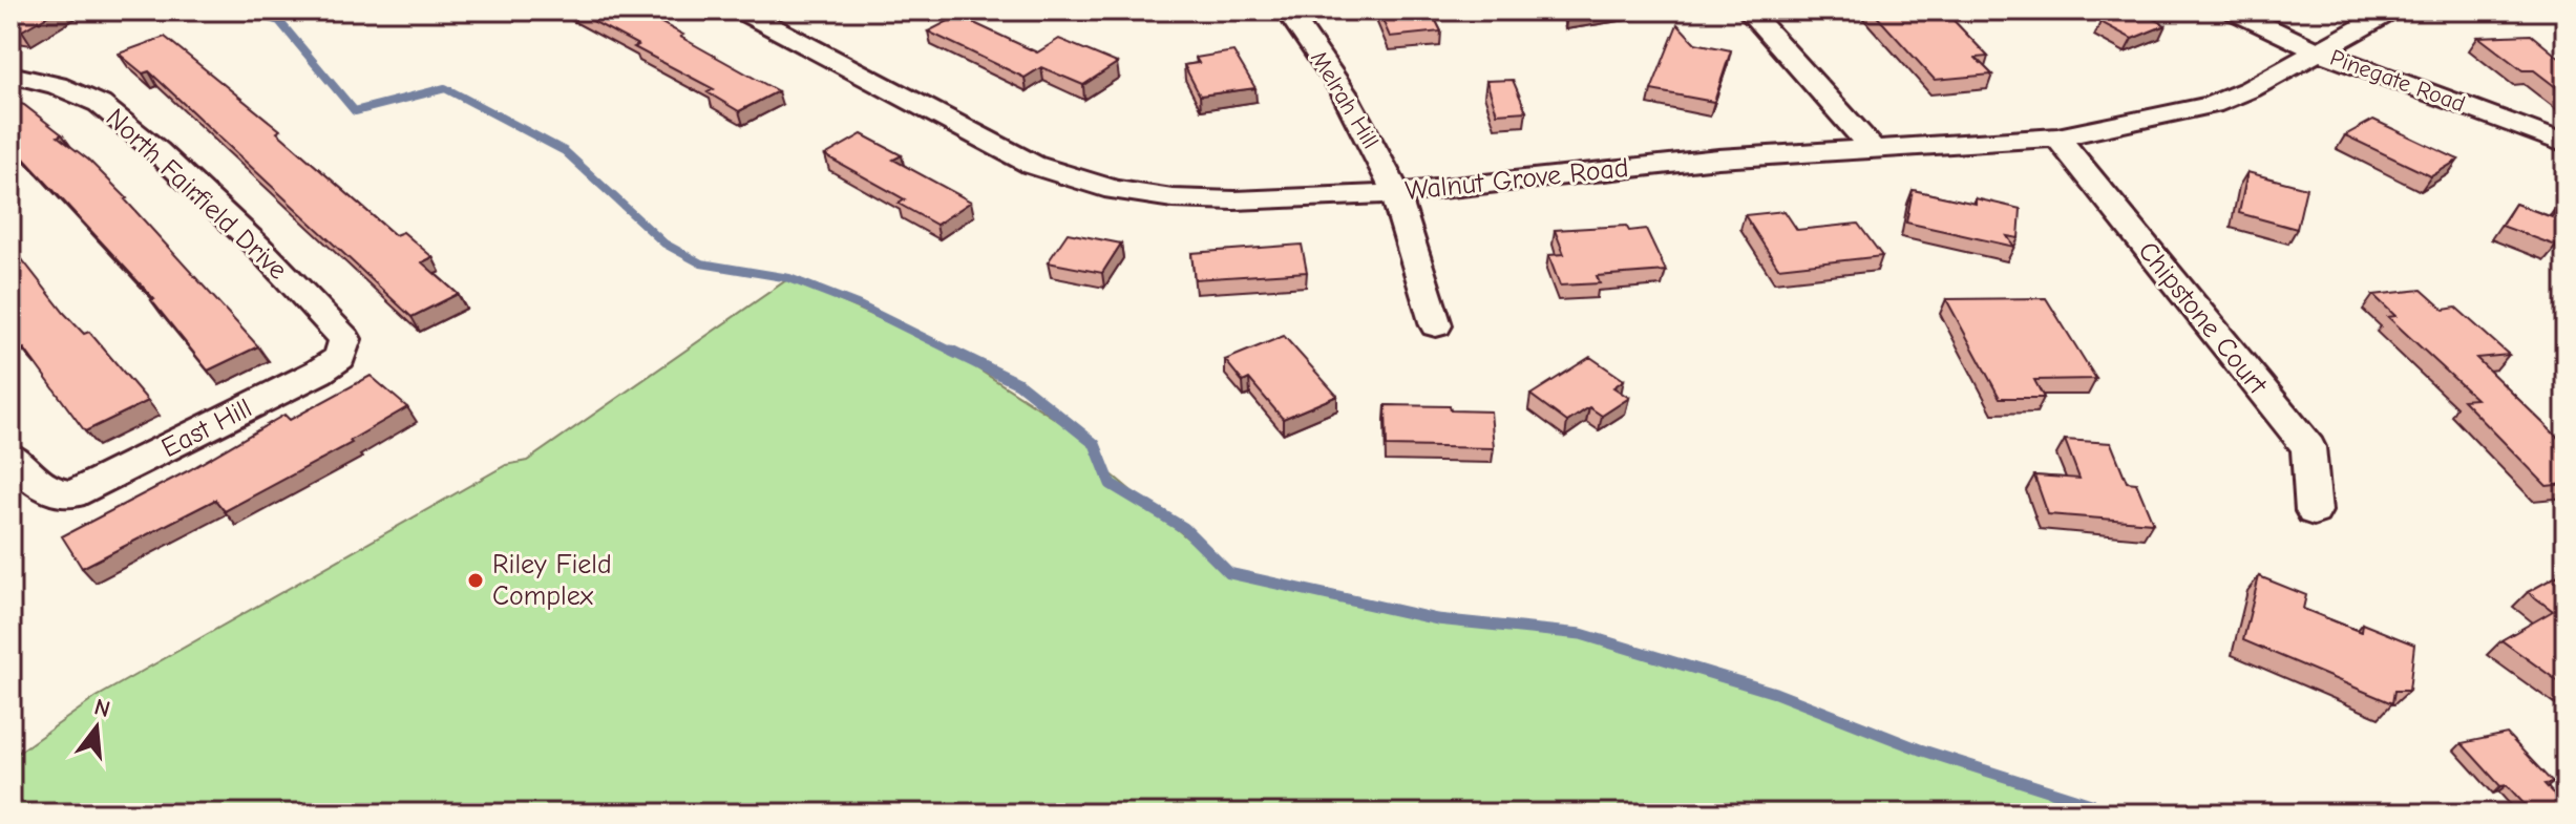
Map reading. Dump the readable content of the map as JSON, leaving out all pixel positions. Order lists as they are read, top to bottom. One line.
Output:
{"streets":{"street":["Pinegate Road","Melrah Hill","Walnut Grove Road","North Fairfield Drive","Chipstone Court","East Hill"]},"crossings":[["Pinegate Road","Walnut Grove Road"],["Melrah Hill","Walnut Grove Road"],["Walnut Grove Road","Chipstone Court"],["North Fairfield Drive","East Hill"]],"places":["Riley Field Complex"],"north":"top"}
